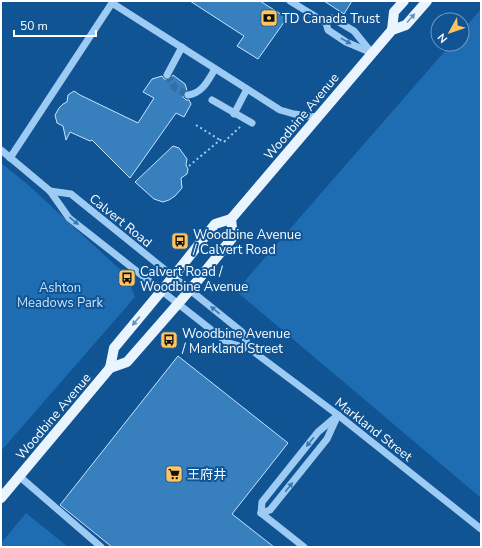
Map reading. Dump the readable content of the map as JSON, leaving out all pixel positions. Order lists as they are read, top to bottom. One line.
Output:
{"streets":{"main road":["Woodbine Avenue"],"street":["Calvert Road","Markland Street"]},"crossings":[["Woodbine Avenue","Calvert Road"],["Woodbine Avenue","Markland Street"],["Calvert Road","Markland Street"]],"parks":["Ashton Meadows Park"],"places":{"bank":["TD Canada Trust"],"bus stop":["Woodbine Avenue / Calvert Road","Calvert Road / Woodbine Avenue","Woodbine Avenue / Markland Street"],"supermarket":["王府井"]},"scale_bar":"50 m","north":"bottom left"}
